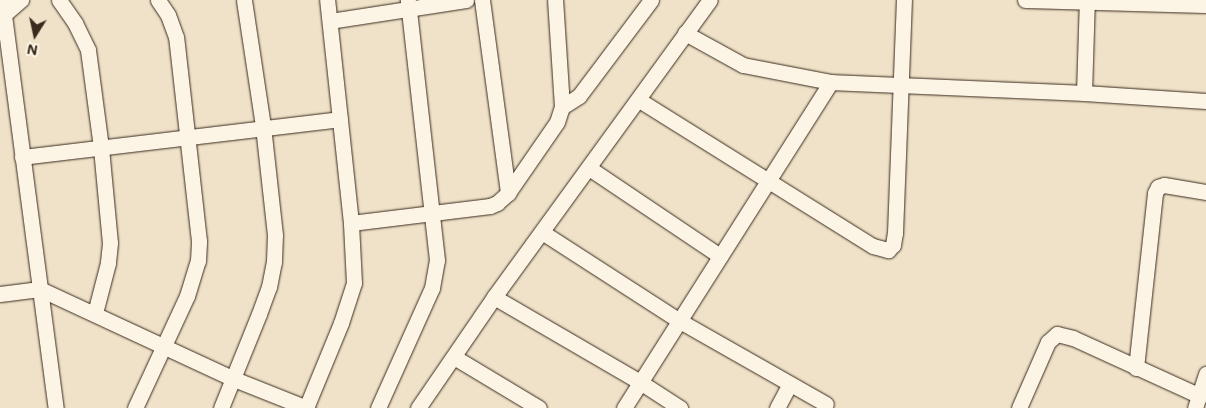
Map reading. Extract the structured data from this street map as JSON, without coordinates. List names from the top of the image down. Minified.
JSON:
{"north":"bottom"}
